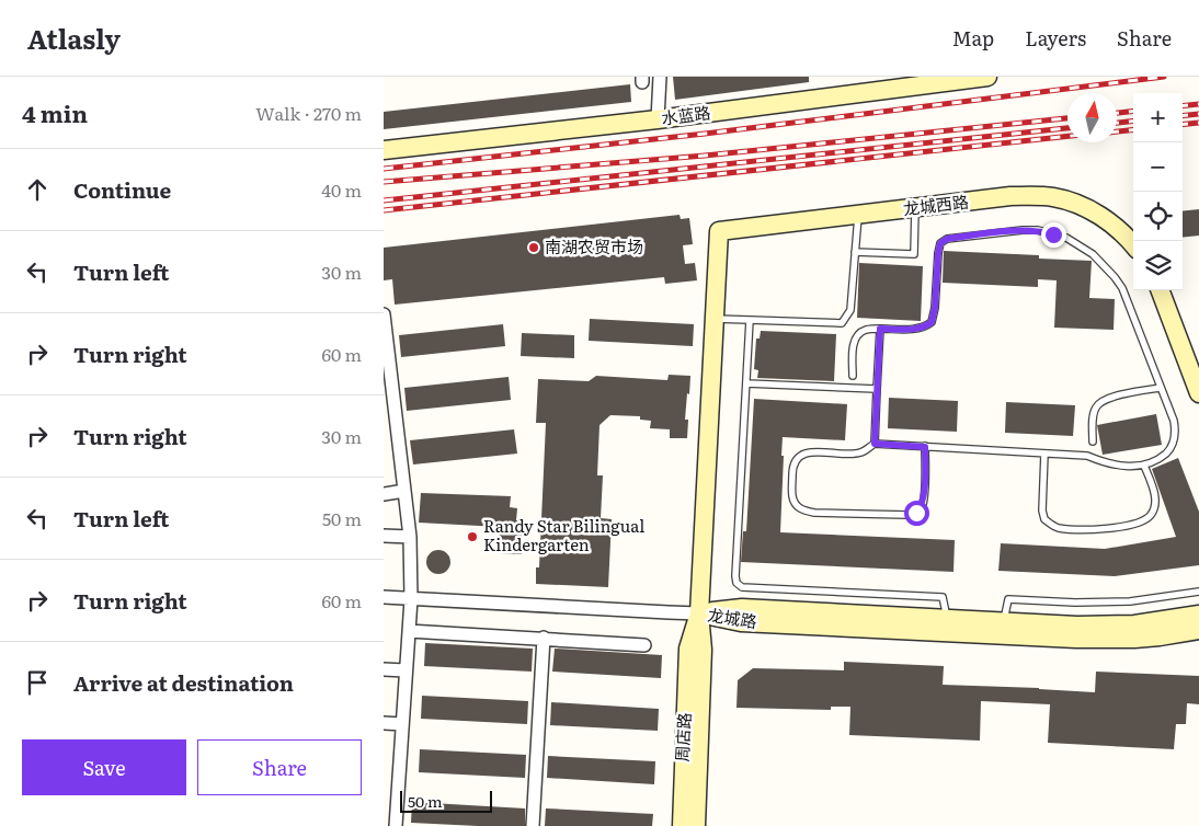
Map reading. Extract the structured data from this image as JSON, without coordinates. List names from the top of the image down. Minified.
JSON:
{"streets":{"street":["水蓝路","龙城西路","龙城路","周店路"]},"crossings":[["龙城西路","周店路"],["龙城路","周店路"]],"places":["南湖农贸市场","Randy Star Bilingual Kindergarten"],"scale_bar":"50 m","north":"top","page":{"header":"Atlasly","nav":["Map","Layers","Share"],"heading":["4 min","Walk · 270 m"],"map_buttons":["+","−"],"list":[["Continue","40 m"],["Turn left","30 m"],["Turn right","60 m"],["Turn right","30 m"],["Turn left","50 m"],["Turn right","60 m"],"Arrive at destination"],"buttons":["Save","Share"],"scale":"50 m"}}
